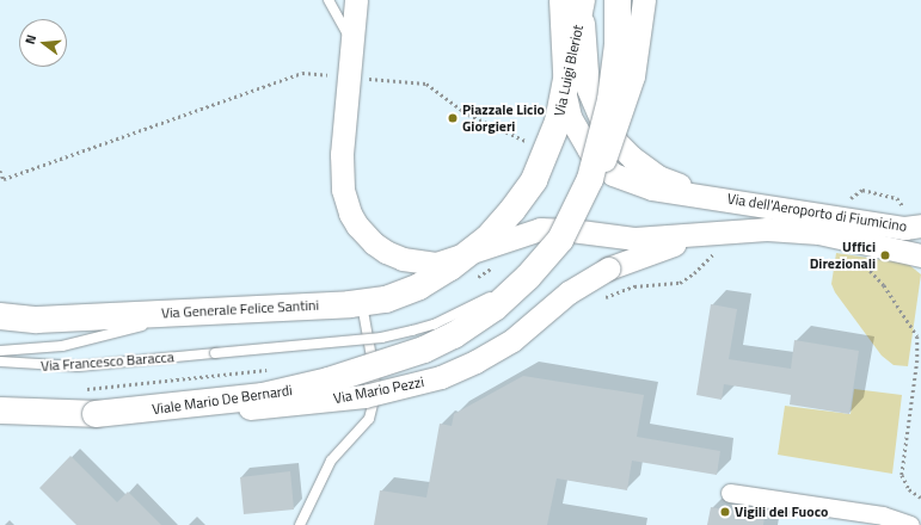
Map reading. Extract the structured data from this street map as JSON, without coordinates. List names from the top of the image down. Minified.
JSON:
{"streets":{"main road":["Via Luigi Bleriot","Via Generale Felice Santini","Viale Mario De Bernardi"],"street":["Via dell'Aeroporto di Fiumicino","Via Mario Pezzi"],"lane":["Via Francesco Baracca"]},"crossings":[["Via Luigi Bleriot","Via Generale Felice Santini"],["Via dell'Aeroporto di Fiumicino","Via Mario Pezzi"],["Via Francesco Baracca","Viale Mario De Bernardi"],["Via Mario Pezzi","Viale Mario De Bernardi"]],"places":["Piazzale Licio Giorgieri","Uffici Direzionali","Vigili del Fuoco"],"north":"left"}
